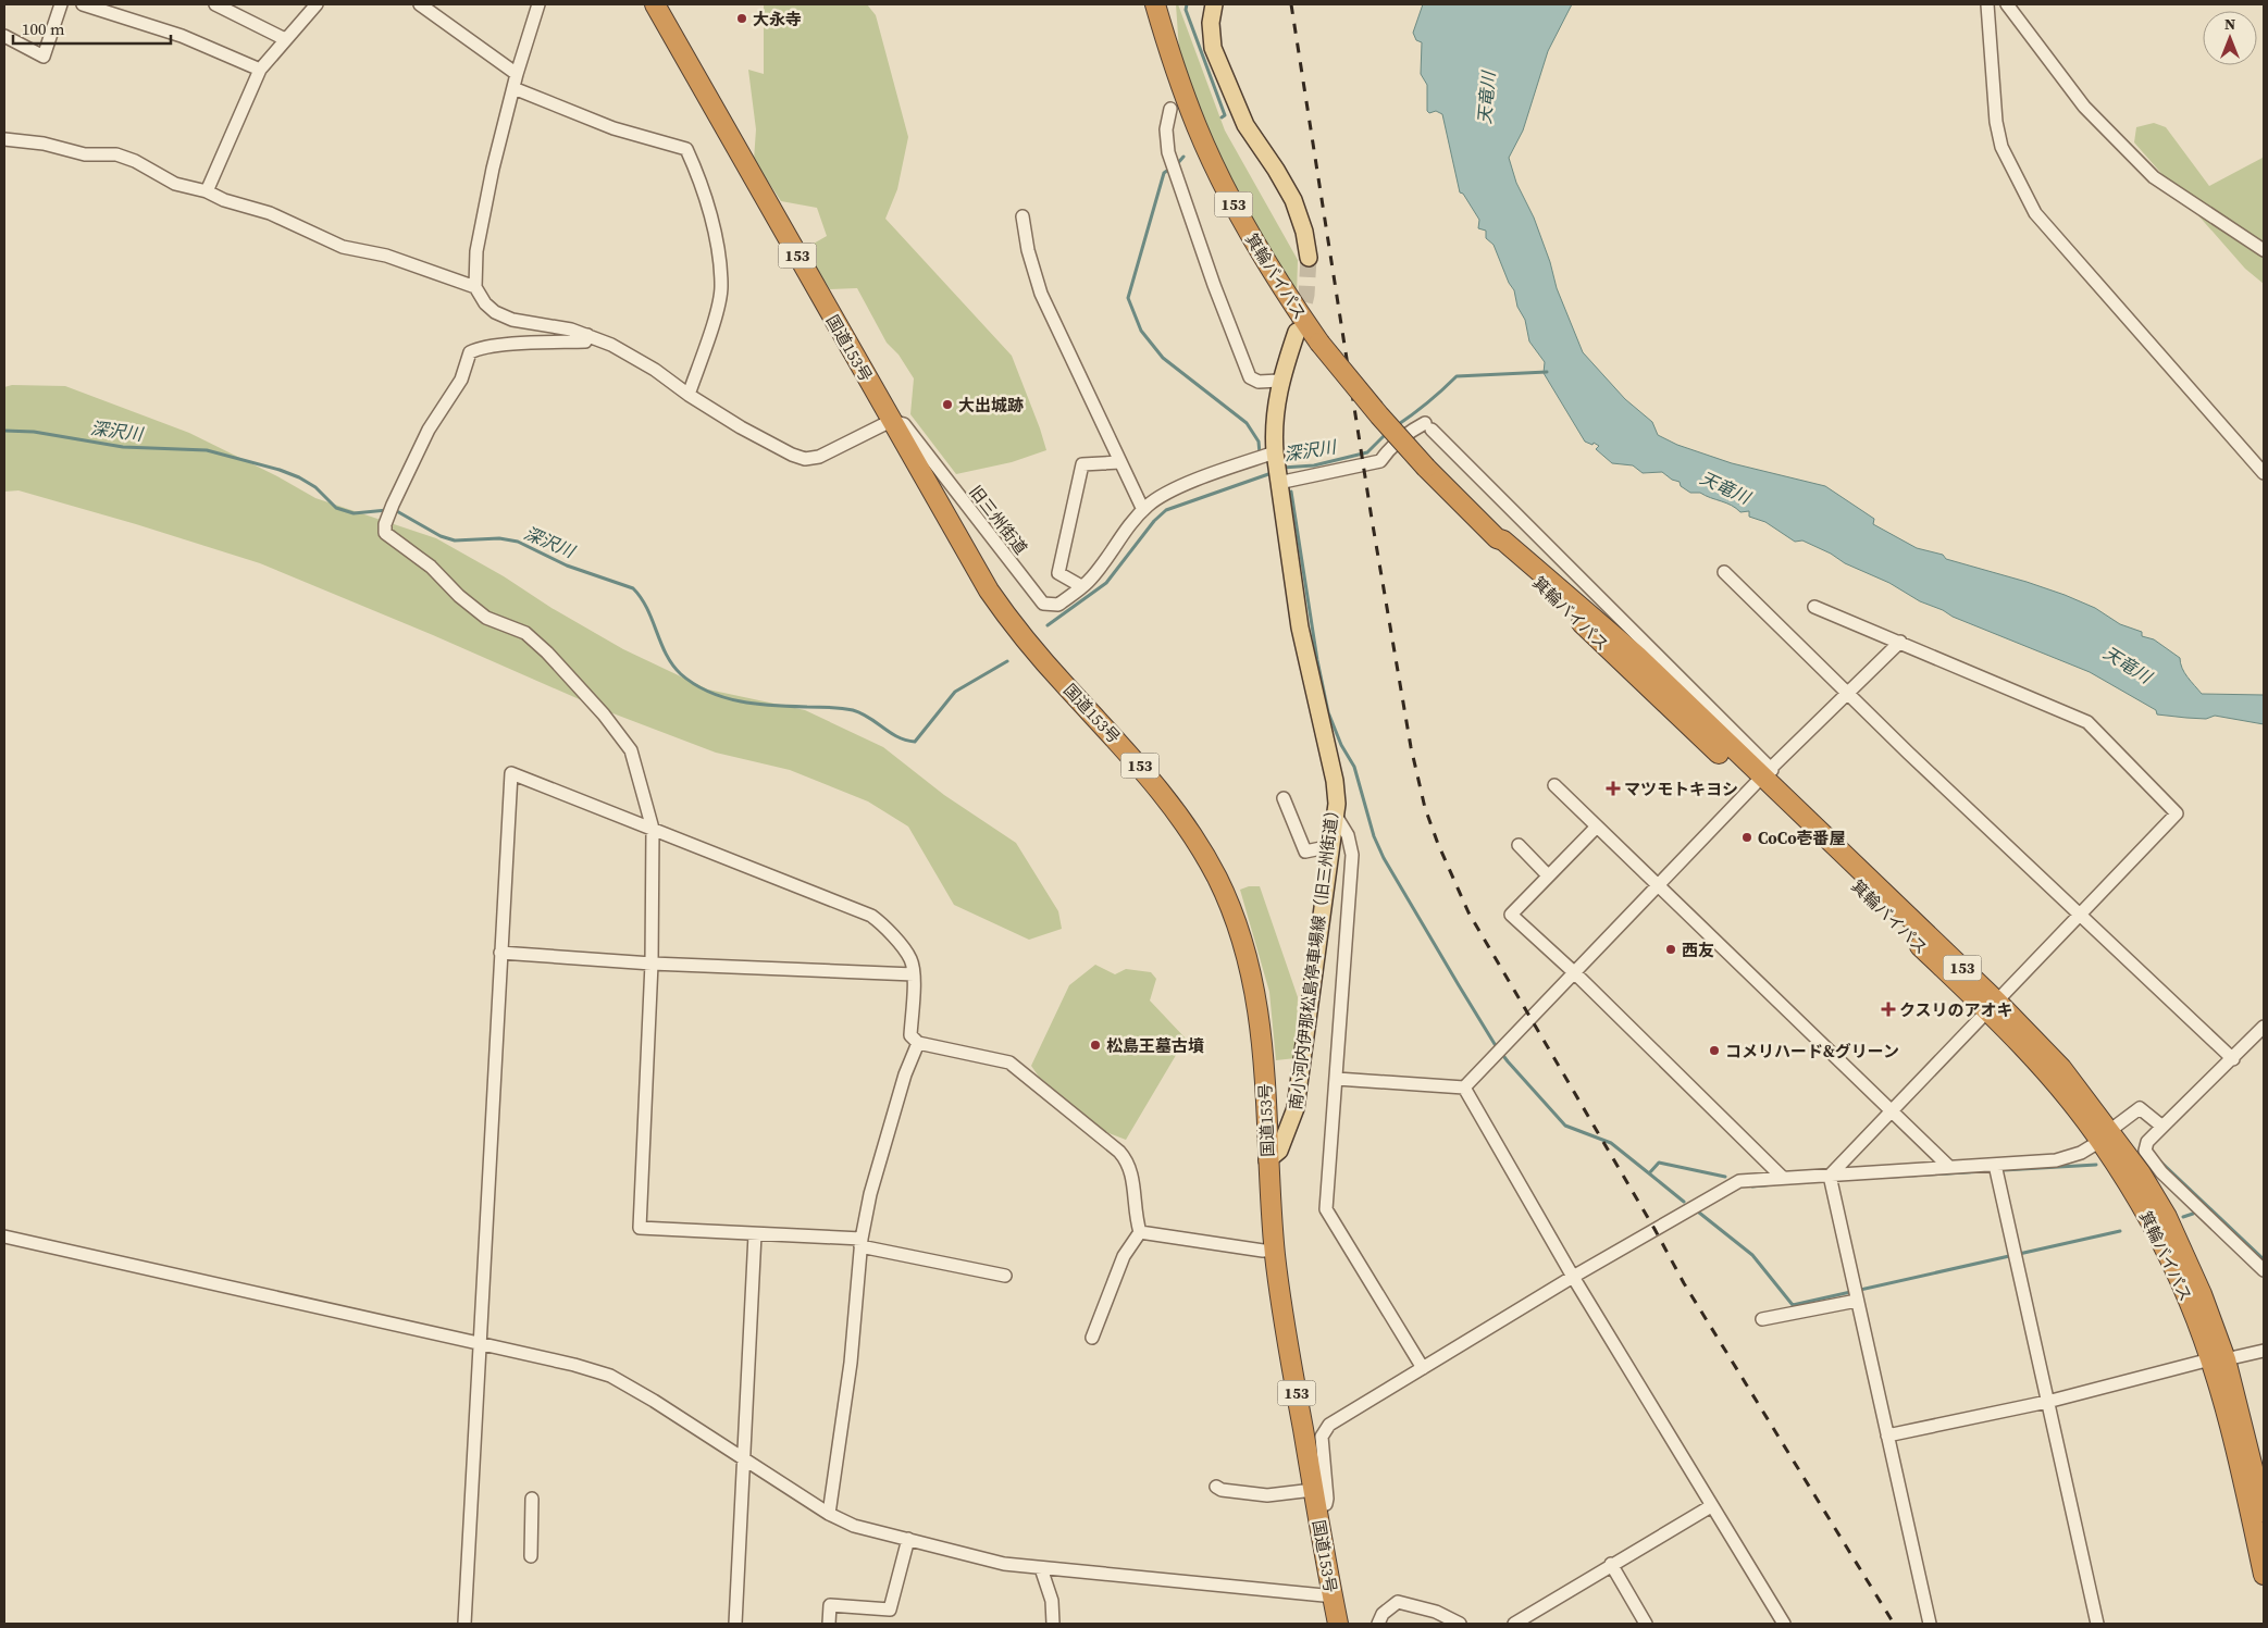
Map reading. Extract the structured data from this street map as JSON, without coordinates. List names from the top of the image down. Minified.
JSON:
{"streets":{"highway":["153","箕輪バイパス","国道153号"],"main road":["南小河内伊那松島停車場線（旧三州街道）"],"street":["旧三州街道"]},"crossings":[["国道153号","旧三州街道"],["国道153号","南小河内伊那松島停車場線（旧三州街道）"],["旧三州街道","南小河内伊那松島停車場線（旧三州街道）"]],"water":["天竜川","深沢川"],"places":{"other":["大永寺","大出城跡","CoCo壱番屋","西友","松島王墓古墳","コメリハード&グリーン"],"health":["マツモトキヨシ","クスリのアオキ"]},"scale_bar":"100 m","north":"top"}
